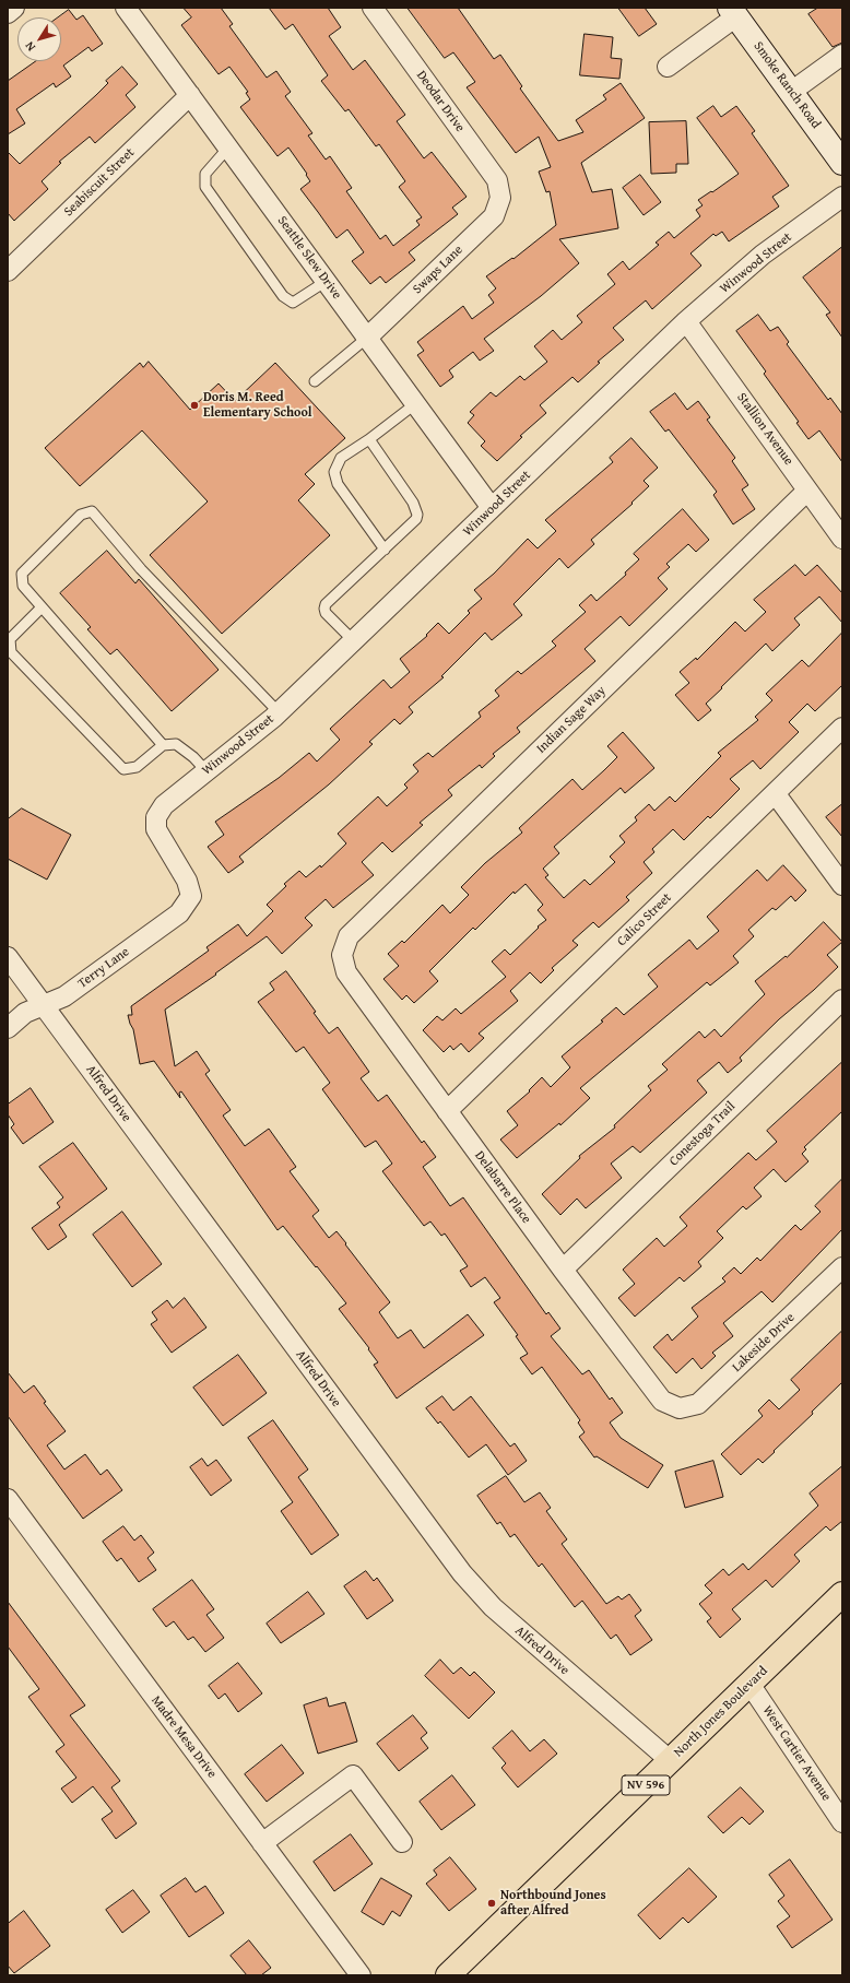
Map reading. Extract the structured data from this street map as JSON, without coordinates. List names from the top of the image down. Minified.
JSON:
{"streets":{"main road":["Smoke Ranch Road","North Jones Boulevard","NV 596"],"street":["Deodar Drive","Seabiscuit Street","Seattle Slew Drive","Winwood Street","Swaps Lane","Stallion Avenue","Indian Sage Way","Calico Street","Terry Lane","Alfred Drive","Conestoga Trail","Delabarre Place","Lakeside Drive","Madre Mesa Drive","West Cartier Avenue"]},"crossings":[["Deodar Drive","Swaps Lane"],["Seabiscuit Street","Seattle Slew Drive"],["Seattle Slew Drive","Winwood Street"],["Seattle Slew Drive","Swaps Lane"],["Winwood Street","Stallion Avenue"],["Winwood Street","Terry Lane"],["Stallion Avenue","Indian Sage Way"],["Indian Sage Way","Delabarre Place"],["Calico Street","Delabarre Place"],["Terry Lane","Alfred Drive"],["Alfred Drive","North Jones Boulevard"],["Conestoga Trail","Delabarre Place"],["Delabarre Place","Lakeside Drive"],["North Jones Boulevard","West Cartier Avenue"]],"places":["Doris M. Reed Elementary School","Northbound Jones after Alfred"],"north":"bottom left"}
